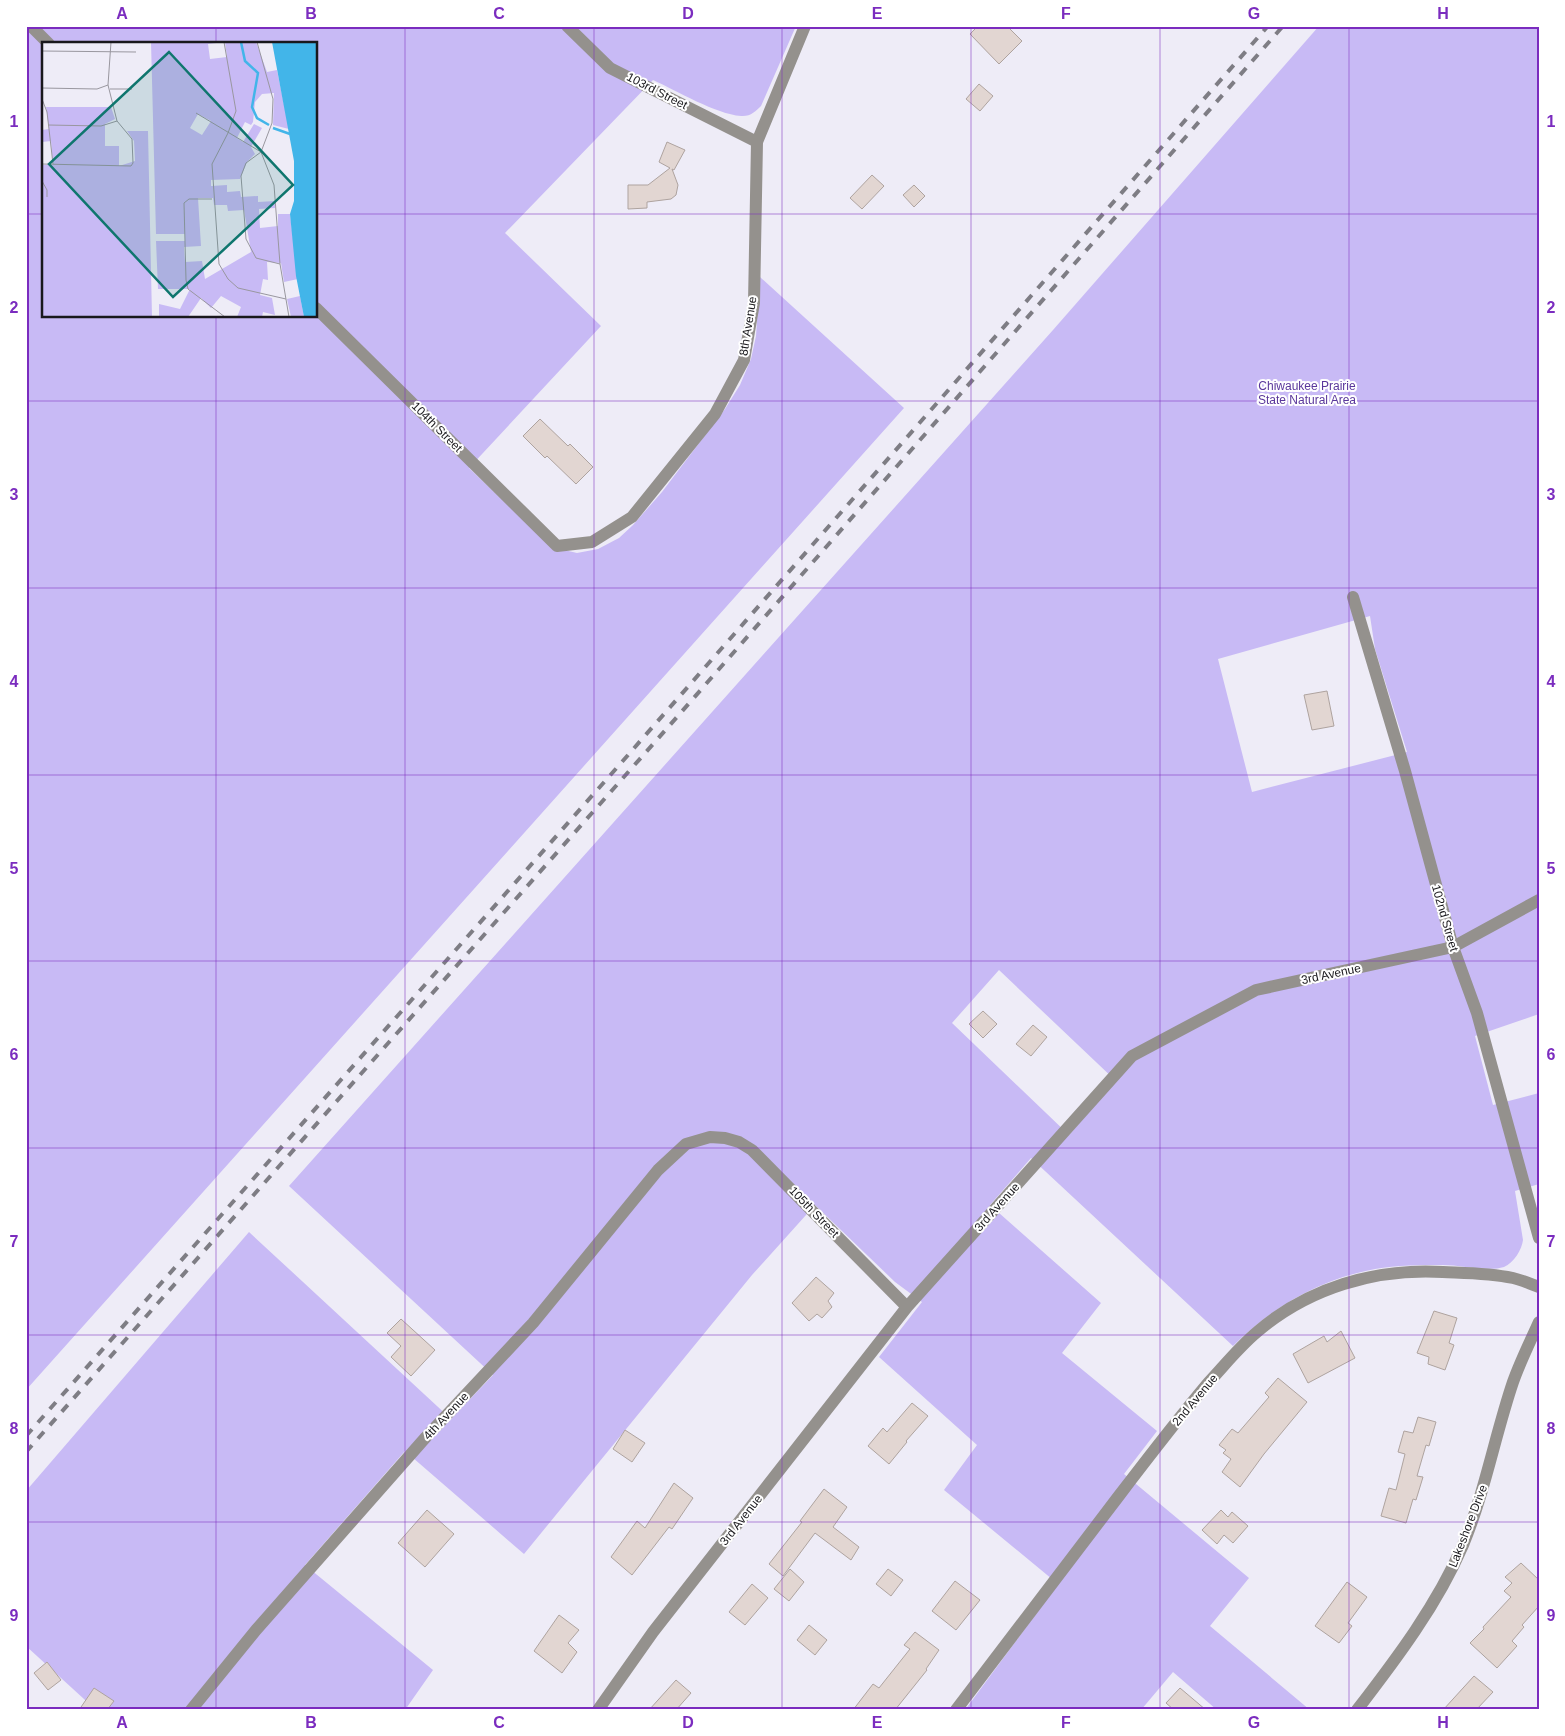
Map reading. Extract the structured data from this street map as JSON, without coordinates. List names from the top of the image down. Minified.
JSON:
{"streets":{"street":["103rd Street","8th Avenue","104th Street","102nd Street","3rd Avenue","105th Street","2nd Avenue","4th Avenue","Lakeshore Drive"]},"crossings":[["103rd Street","8th Avenue"],["8th Avenue","104th Street"],["102nd Street","3rd Avenue"],["3rd Avenue","105th Street"],["105th Street","4th Avenue"]],"parks":["Chiwaukee Prairie State Natural Area"],"grid":{"columns":["A","B","C","D","E","F","G","H"],"rows":["1","2","3","4","5","6","7","8","9"]}}
